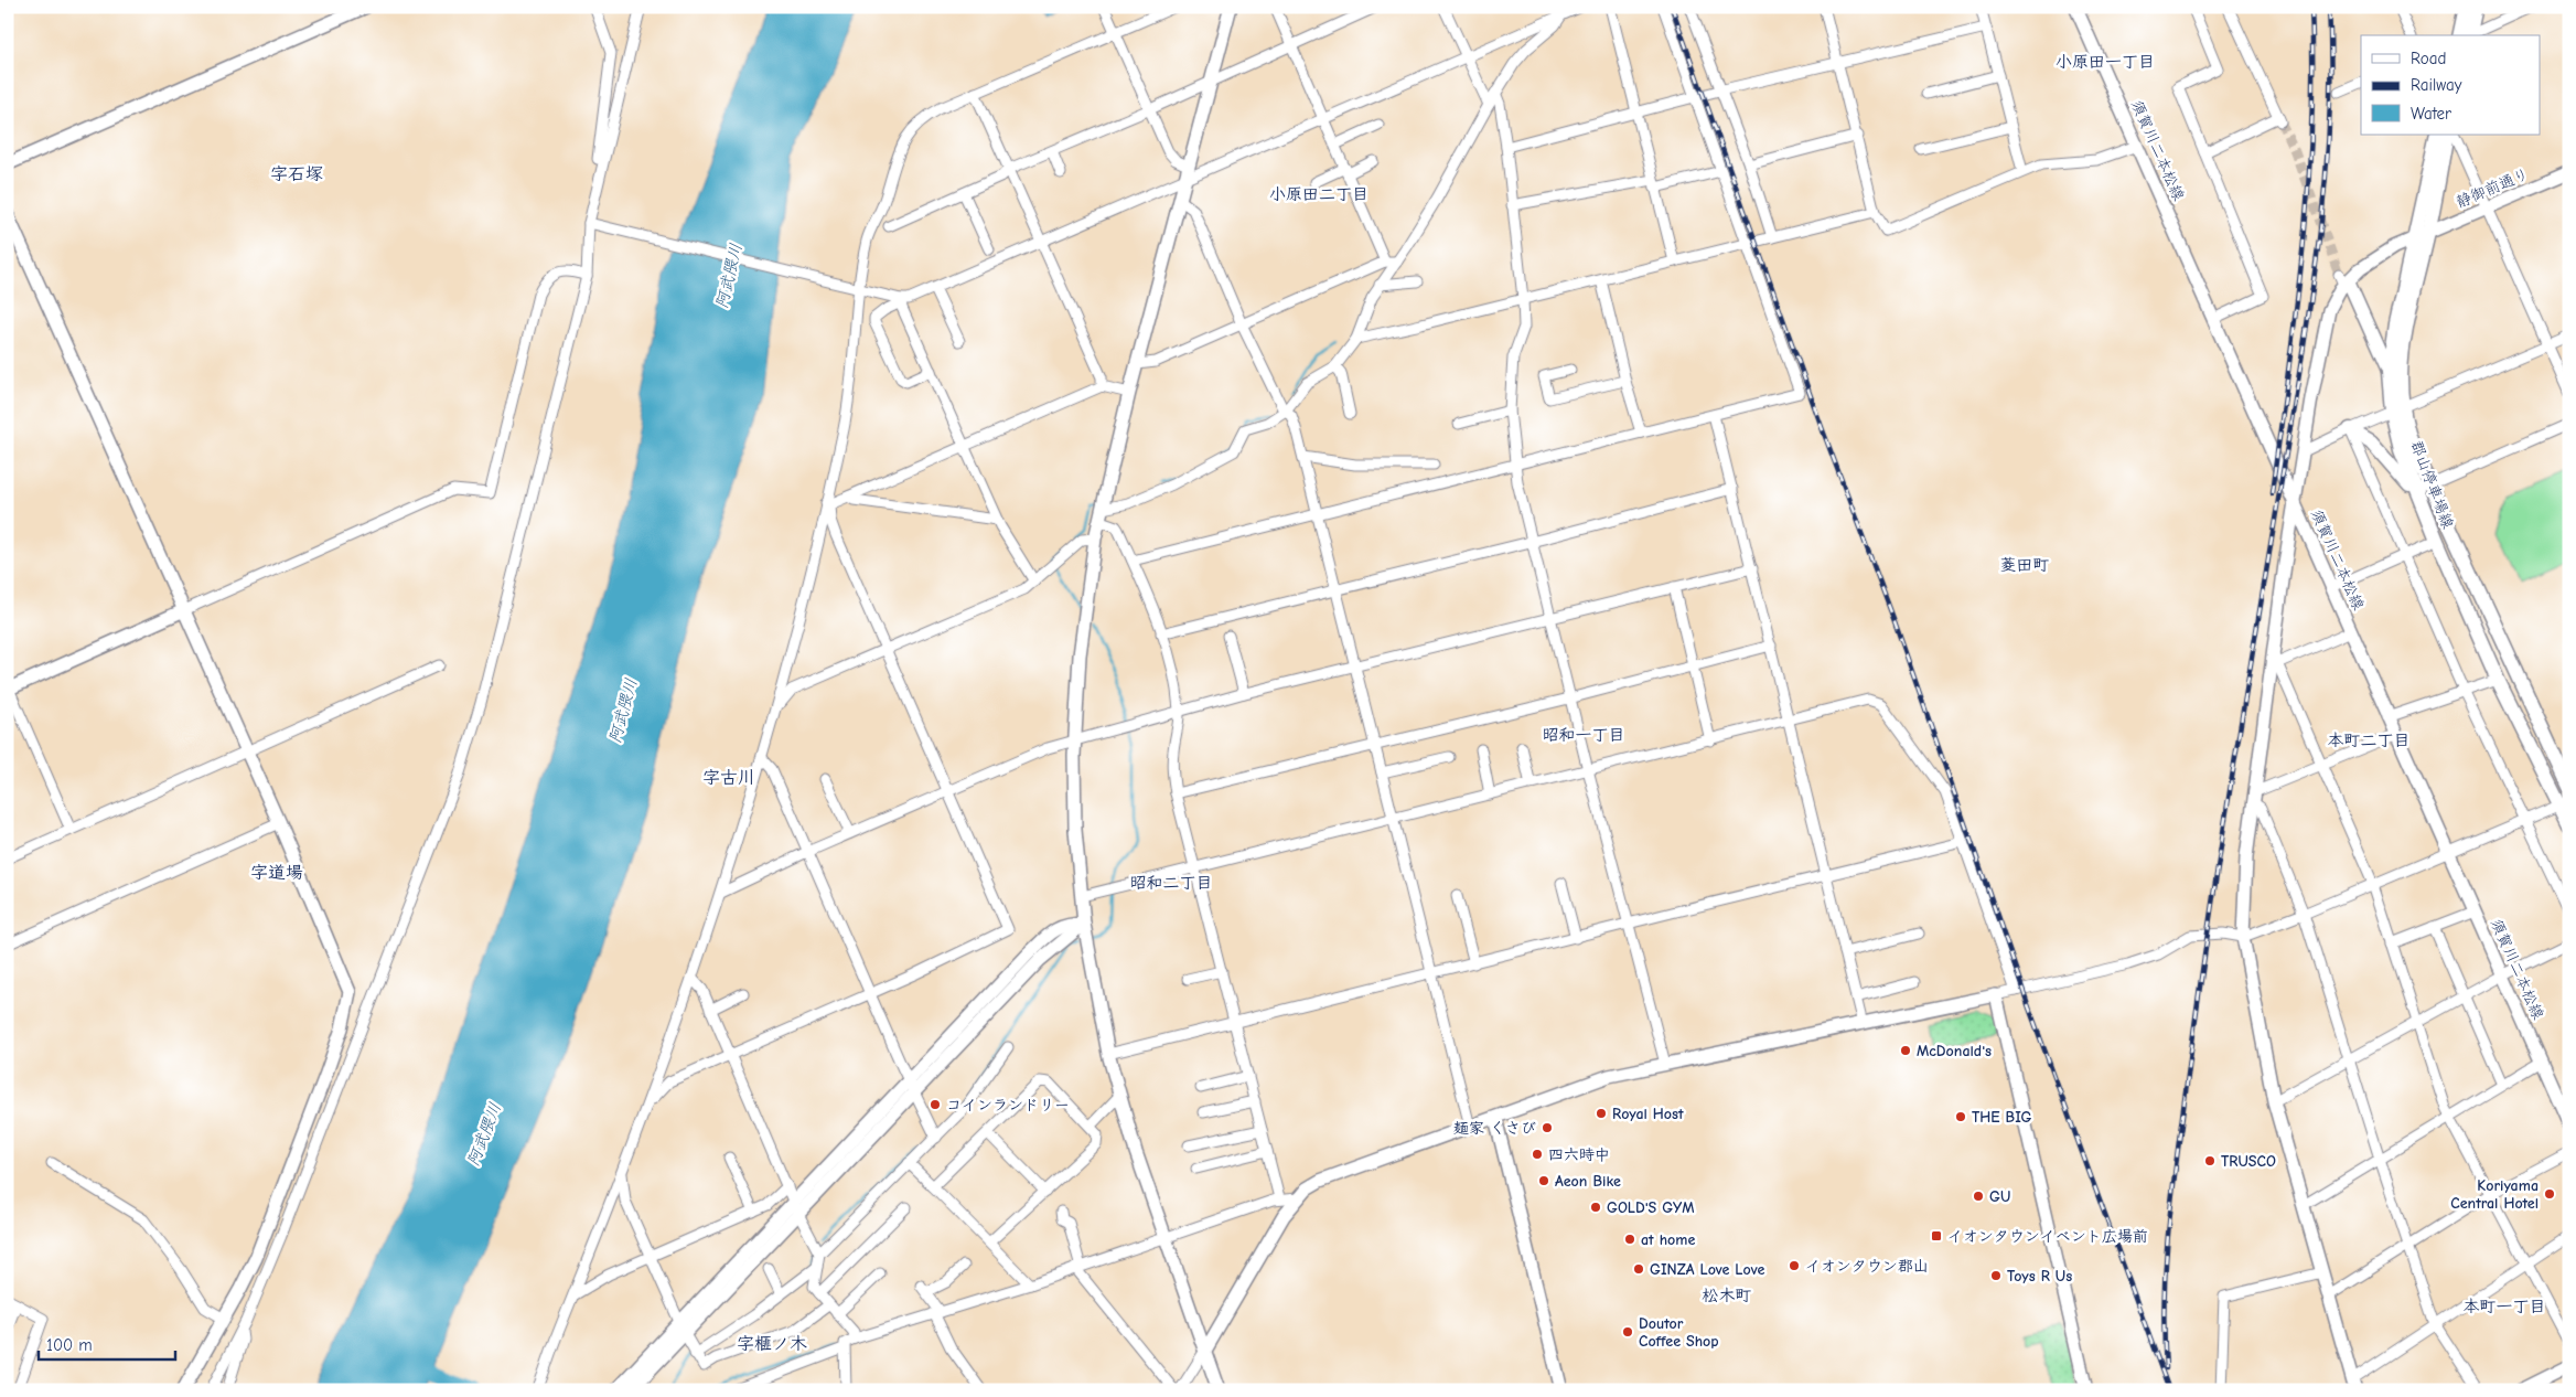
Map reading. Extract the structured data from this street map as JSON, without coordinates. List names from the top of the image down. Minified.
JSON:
{"streets":{"main road":["郡山停車場線"],"street":["須賀川二本松線","静御前通り"]},"crossings":[["静御前通り","郡山停車場線"]],"districts":["小原田一丁目","字石塚","小原田二丁目","菱田町","昭和一丁目","本町二丁目","字古川","字道場","昭和二丁目","松木町","本町一丁目","字榧ノ木"],"water":["阿武隈川"],"places":{"other":["McDonald's","コインランドリー","Royal Host","THE BIG","麺家 くさび","四六時中","TRUSCO","Aeon Bike","Koriyama Central Hotel","GU","GOLD'S GYM","at home","イオンタウン郡山","GINZA Love Love","Toys R Us","Doutor Coffee Shop"],"transit":["イオンタウンイベント広場前"]},"legend":["Road","Railway","Water"],"scale_bar":"100 m"}
